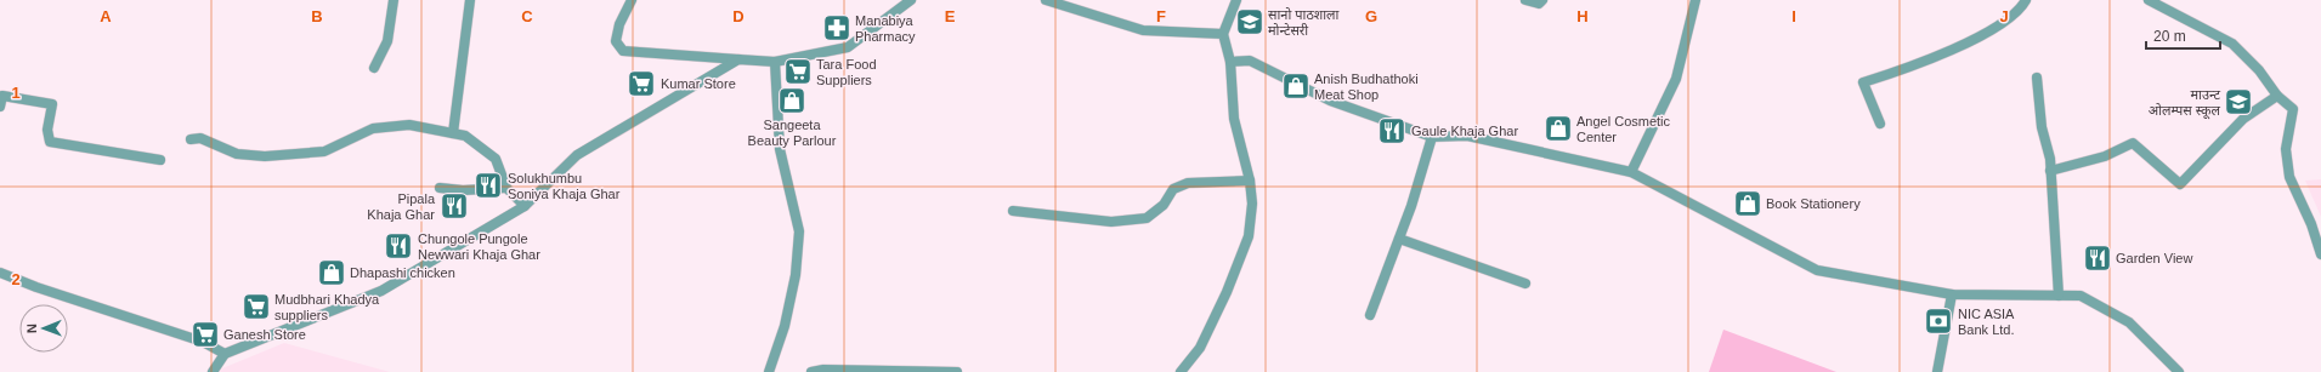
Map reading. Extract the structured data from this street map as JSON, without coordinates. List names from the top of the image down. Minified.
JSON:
{"places":{"school or university":["सानो पाठशाला मोन्टेसरी","माउन्ट ओलम्पस स्कूल"],"pharmacy":["Manabiya Pharmacy"],"supermarket":["Tara Food Suppliers","Kumar Store","Mudbhari Khadya suppliers","Ganesh Store"],"shop":["Anish Budhathoki Meat Shop","Sangeeta Beauty Parlour","Angel Cosmetic Center","Book Stationery","Dhapashi chicken"],"restaurant":["Gaule Khaja Ghar","Solukhumbu Soniya Khaja Ghar","Pipala Khaja Ghar","Chungole Pungole Newwari Khaja Ghar","Garden View"],"bank":["NIC ASIA Bank Ltd."]},"scale_bar":"20 m","north":"left","grid":{"columns":["A","B","C","D","E","F","G","H","I","J"],"rows":["1","2"]}}
